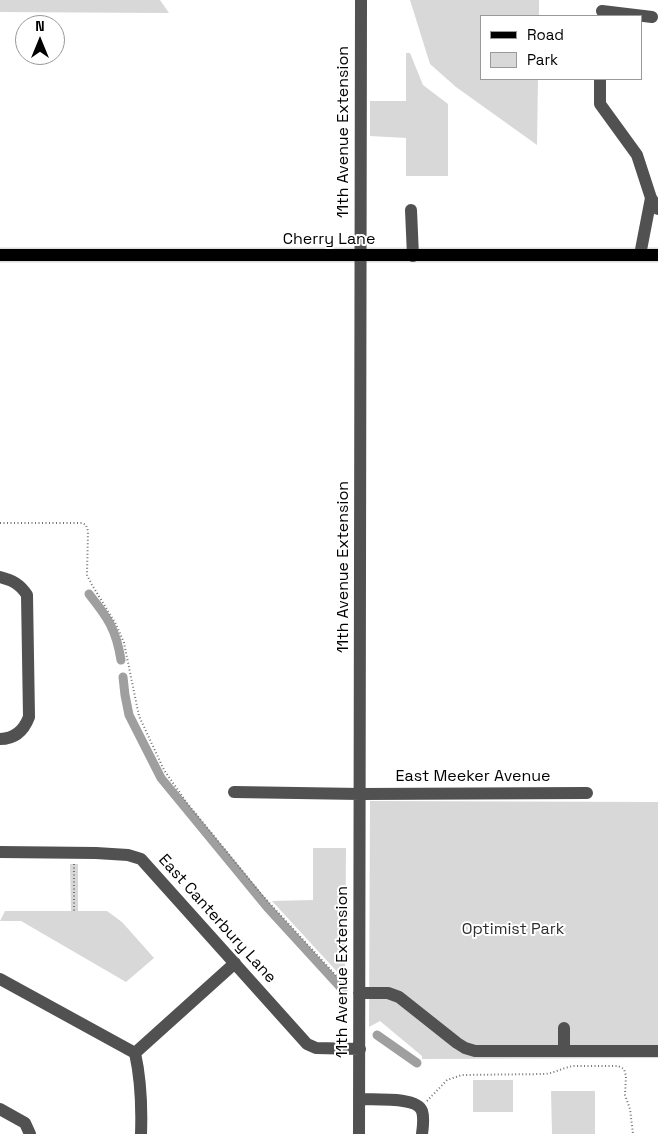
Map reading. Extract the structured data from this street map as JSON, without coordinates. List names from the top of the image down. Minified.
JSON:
{"streets":{"main road":["Cherry Lane"],"street":["11th Avenue Extension","East Meeker Avenue","East Canterbury Lane"]},"crossings":[["11th Avenue Extension","Cherry Lane"],["11th Avenue Extension","East Meeker Avenue"],["11th Avenue Extension","East Canterbury Lane"]],"parks":["Optimist Park"],"legend":["Road","Park"],"north":"top"}
